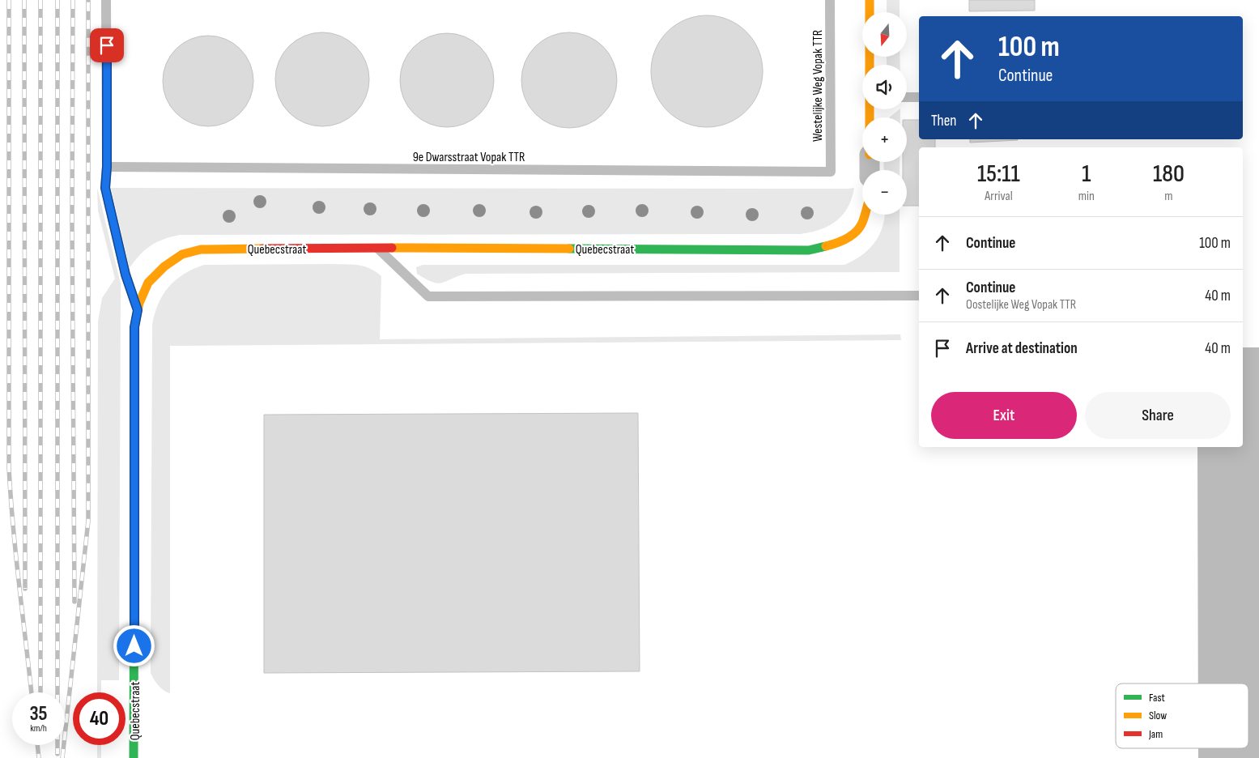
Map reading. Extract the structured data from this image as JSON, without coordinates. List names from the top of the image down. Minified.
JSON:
{"streets":{"street":["Quebecstraat"],"lane":["Westelijke Weg Vopak TTR","9e Dwarsstraat Vopak TTR"]},"crossings":[["Westelijke Weg Vopak TTR","9e Dwarsstraat Vopak TTR"]],"legend":["Fast","Slow","Jam"],"north":"bottom","page":{"map_buttons":["+","−"],"turn":["100 m","Continue"],"then":"Then","eta":["15:11","Arrival","1","min","180","m"],"list":[{"name":"Continue","value":"100 m"},{"name":"Continue","note":"Oostelijke Weg Vopak TTR","value":"40 m"},{"name":"Arrive at destination","value":"40 m"}],"buttons":["Exit","Share"],"speed":"35 km/h","limit":"40"}}
